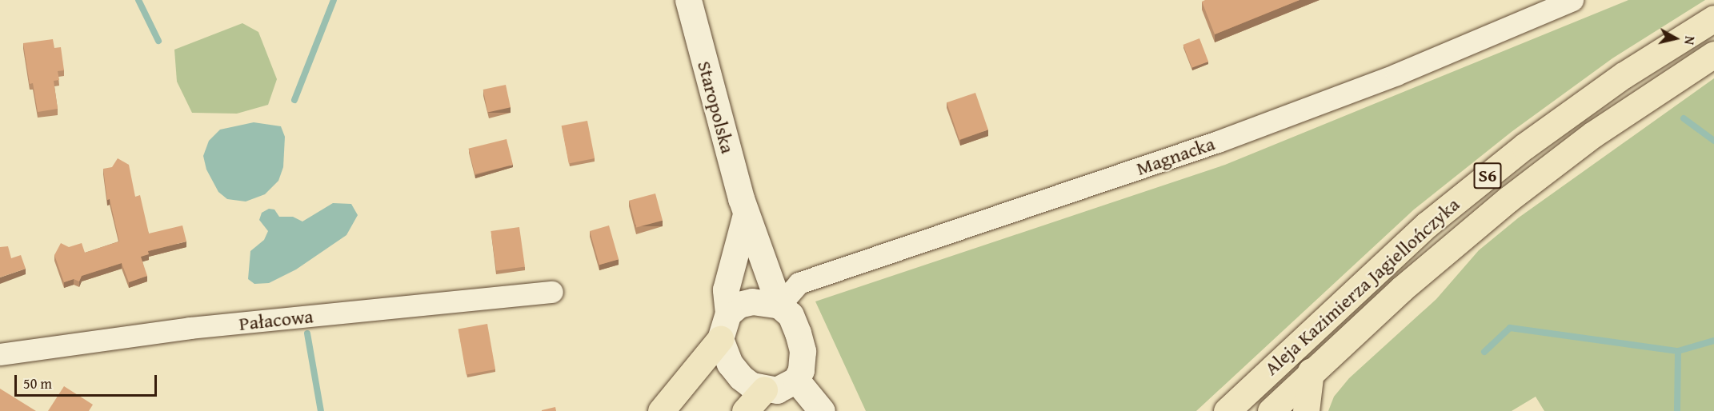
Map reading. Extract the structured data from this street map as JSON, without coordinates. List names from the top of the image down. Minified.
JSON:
{"streets":{"highway":["S6","Aleja Kazimierza Jagiellończyka"],"main road":["Staropolska"],"street":["Magnacka","Pałacowa"]},"crossings":[["Staropolska","Magnacka"]],"scale_bar":"50 m","north":"right"}
